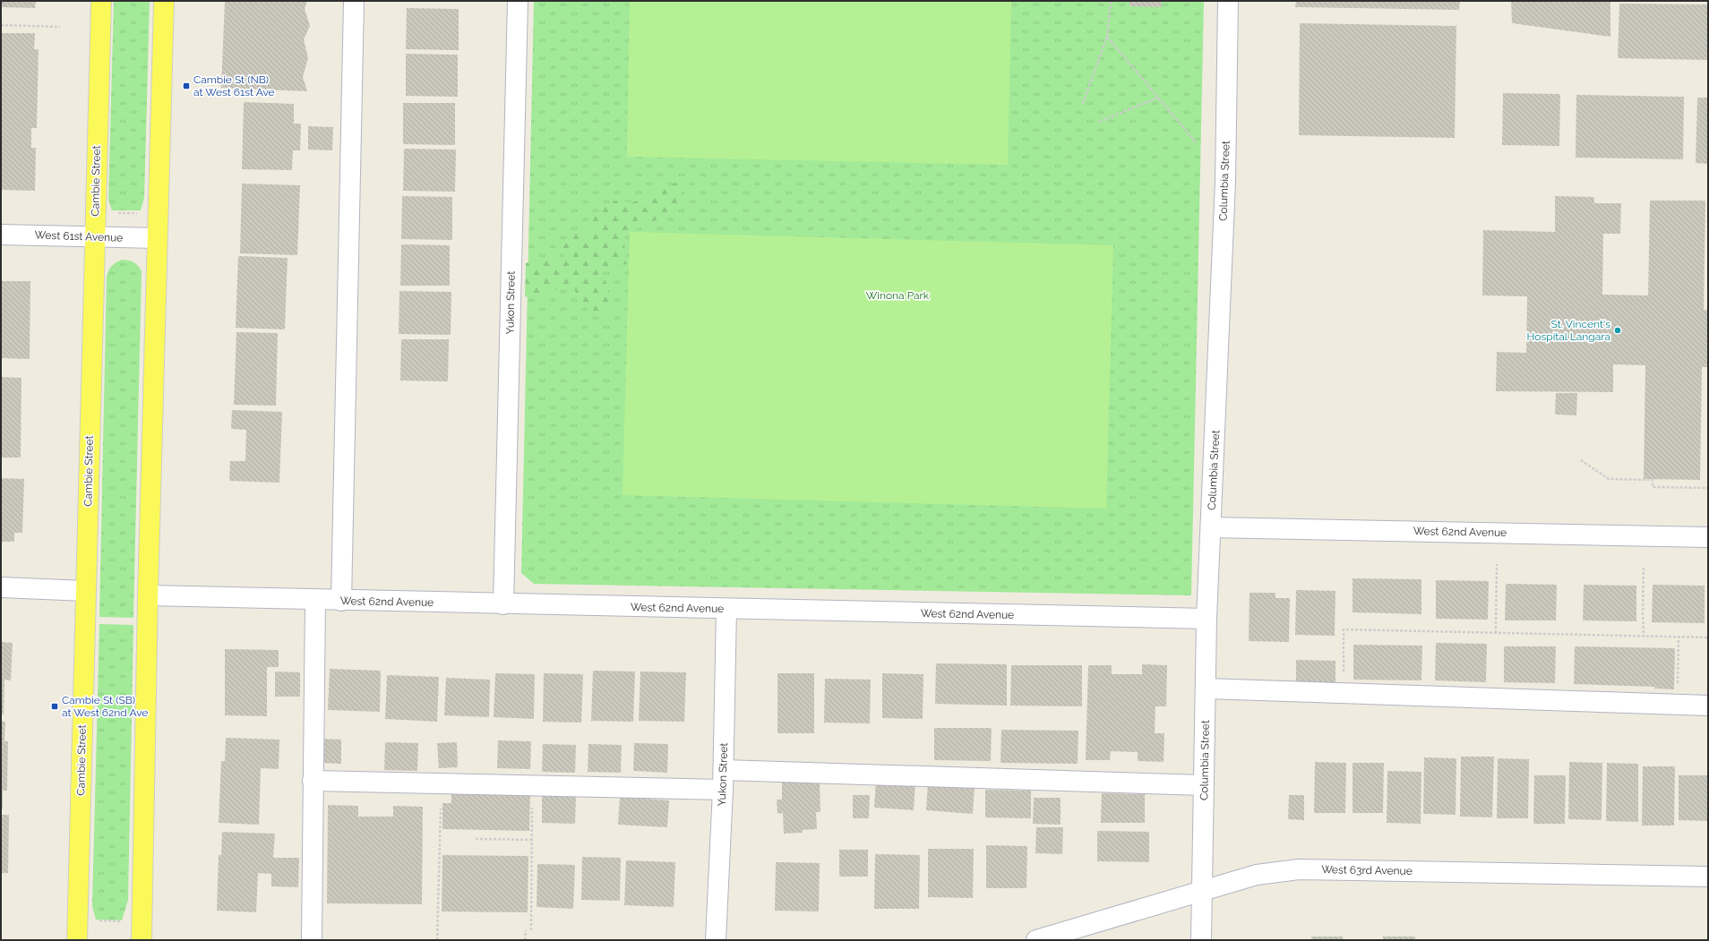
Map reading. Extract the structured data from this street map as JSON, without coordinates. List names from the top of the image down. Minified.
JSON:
{"streets":{"main road":["Cambie Street"],"street":["Columbia Street","West 61st Avenue","Yukon Street","West 62nd Avenue","West 63rd Avenue"]},"crossings":[["Cambie Street","West 61st Avenue"],["Columbia Street","West 62nd Avenue"],["Columbia Street","West 63rd Avenue"],["Yukon Street","West 62nd Avenue"]],"parks":["Winona Park"],"places":{"transit":["Cambie St (NB) at West 61st Ave","Cambie St (SB) at West 62nd Ave"],"other":["St. Vincent's Hospital Langara"]}}
